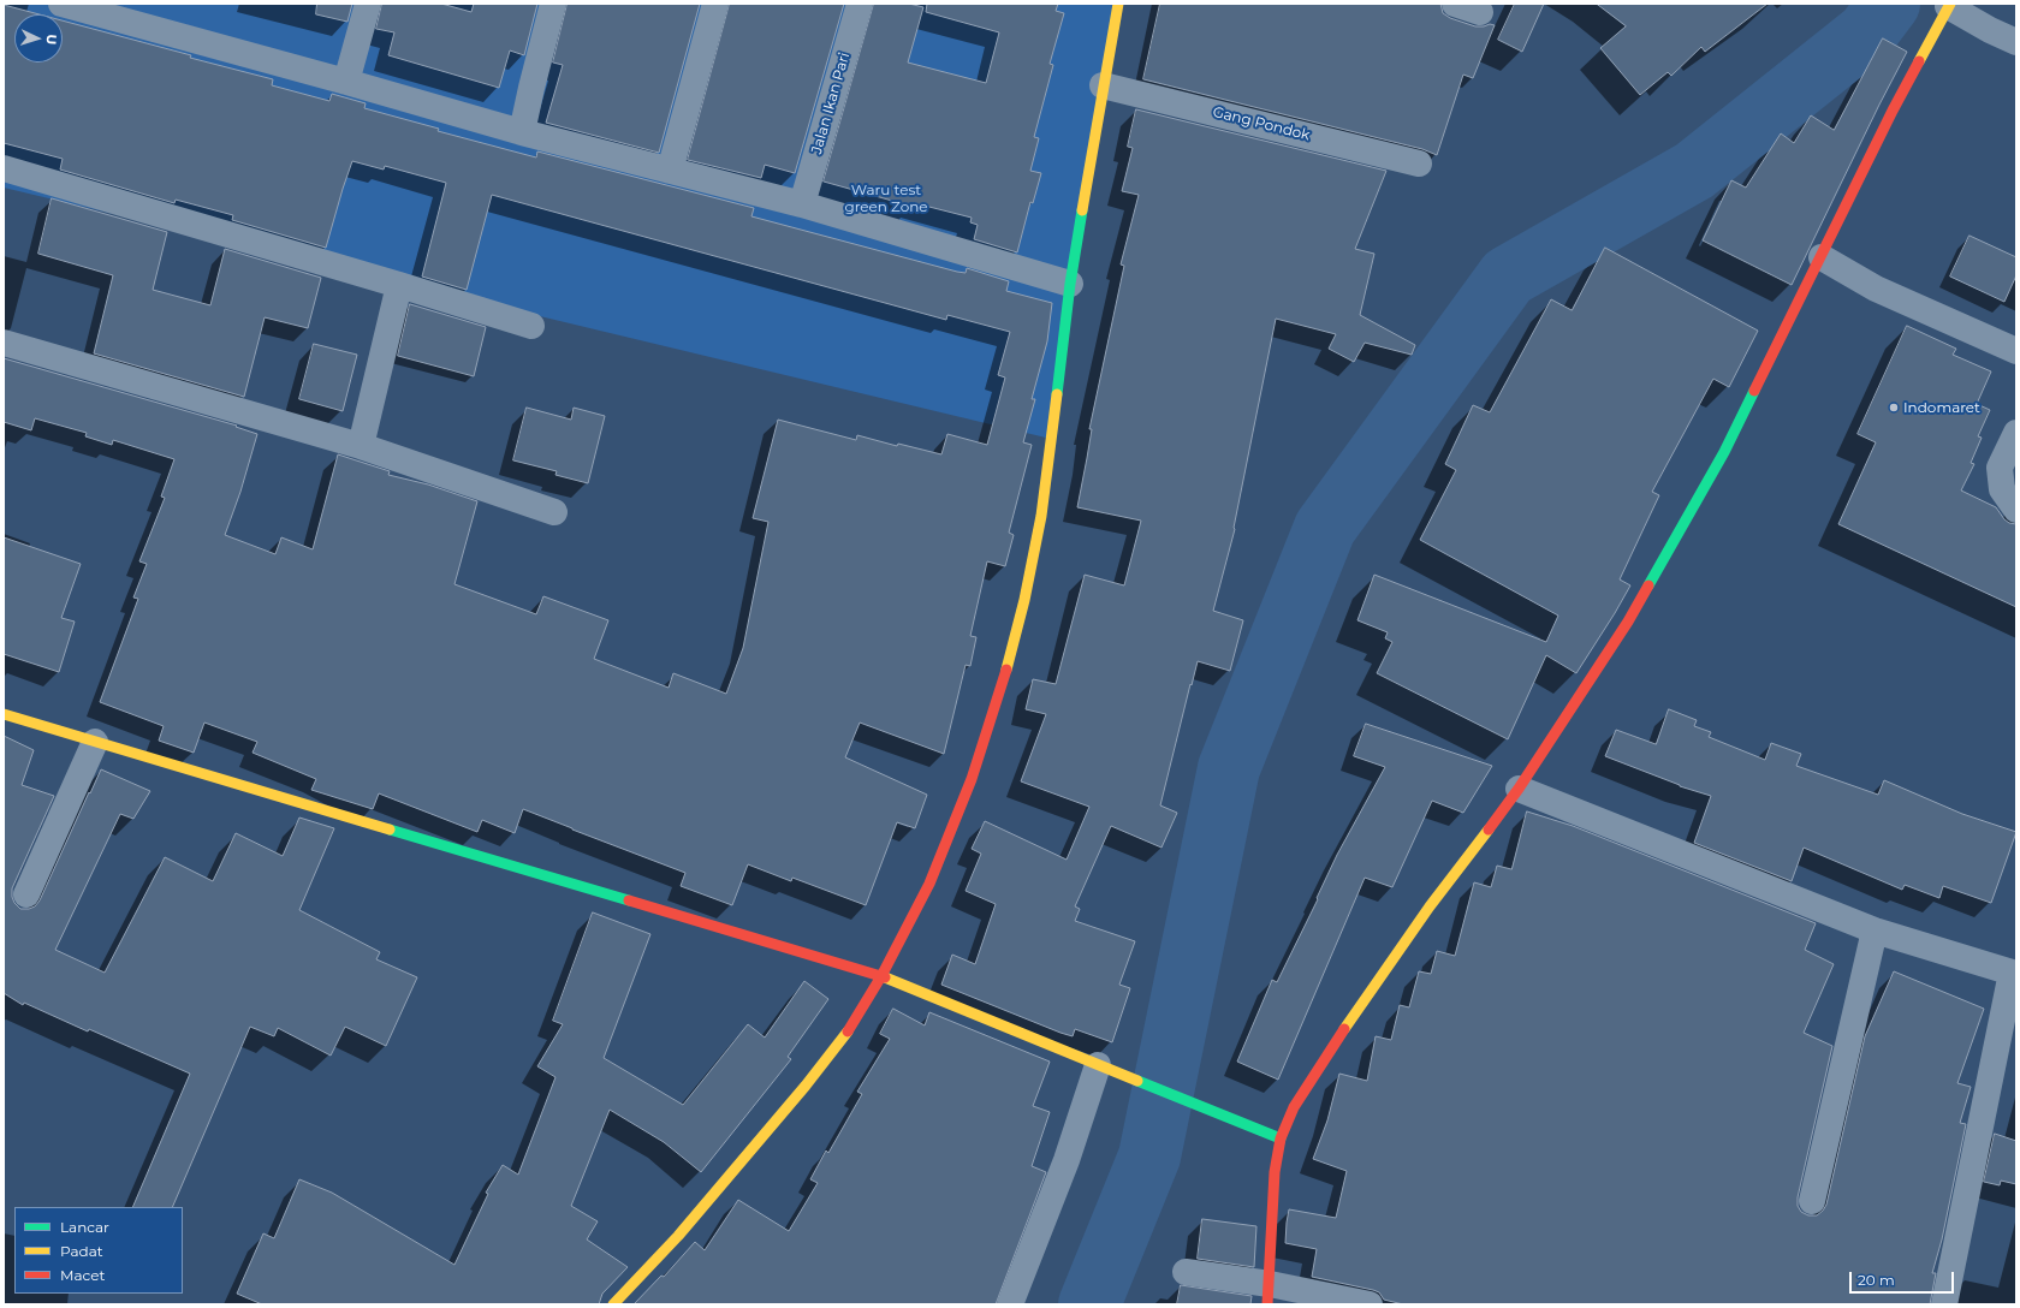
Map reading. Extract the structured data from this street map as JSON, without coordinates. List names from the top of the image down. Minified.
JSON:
{"streets":{"street":["Jalan Ikan Pari","Gang Pondok"]},"parks":["Waru test green Zone"],"places":["Indomaret"],"legend":["Lancar","Padat","Macet"],"scale_bar":"20 m","north":"right"}
